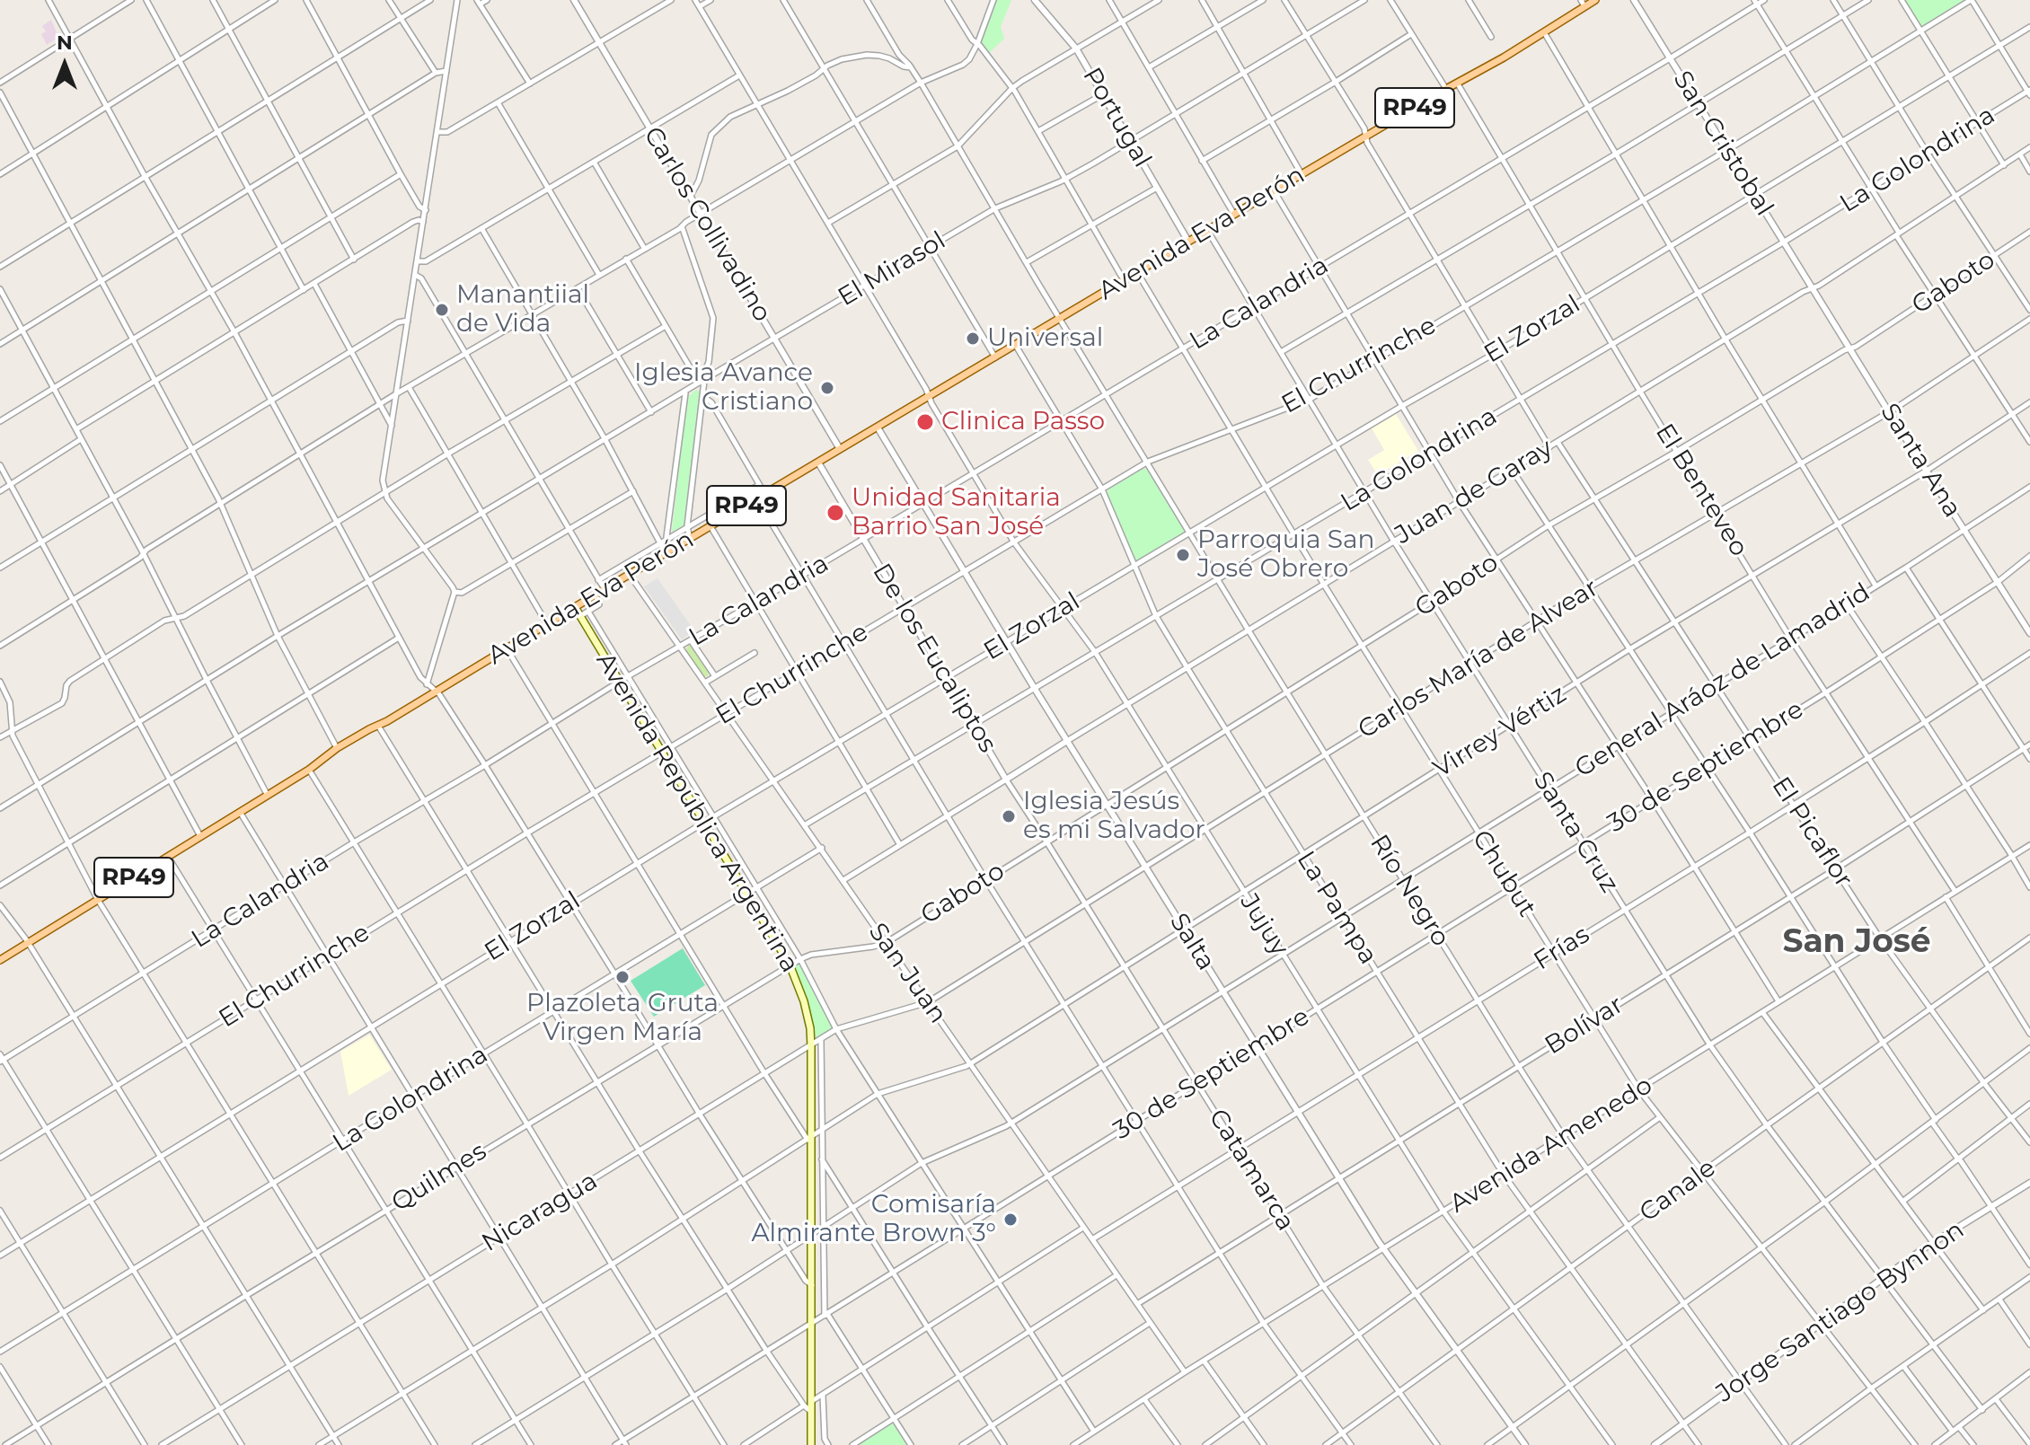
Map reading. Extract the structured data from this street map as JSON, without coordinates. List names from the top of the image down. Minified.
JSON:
{"streets":{"main road":["RP49","Avenida Eva Perón","Avenida República Argentina"],"street":["Portugal","San Cristobal","La Golondrina","Carlos Collivadino","El Mirasol","Gaboto","La Calandria","El Zorzal","El Churrinche","Santa Ana","El Benteveo","Juan de Garay","De los Eucaliptos","Carlos María de Alvear","General Aráoz de Lamadrid","Virrey Vértiz","30 de Septiembre","Santa Cruz","El Picaflor","Chubut","Río Negro","La Pampa","Jujuy","Salta","Frías","San Juan","Bolívar","Avenida Amenedo","Catamarca","Quilmes","Canale","Nicaragua","Jorge Santiago Bynnon"]},"crossings":[["Portugal","Avenida Eva Perón"],["Portugal","El Mirasol"],["San Cristobal","La Golondrina"],["San Cristobal","La Calandria"],["San Cristobal","El Zorzal"],["San Cristobal","El Churrinche"],["San Cristobal","Santa Ana"],["San Cristobal","Juan de Garay"],["La Golondrina","El Benteveo"],["La Golondrina","De los Eucaliptos"],["La Golondrina","Avenida República Argentina"],["La Golondrina","Santa Cruz"],["La Golondrina","Chubut"],["La Golondrina","Río Negro"],["La Golondrina","La Pampa"],["La Golondrina","Jujuy"],["La Golondrina","Salta"],["La Golondrina","San Juan"],["Carlos Collivadino","Avenida Eva Perón"],["Carlos Collivadino","El Mirasol"],["Avenida Eva Perón","El Benteveo"],["Avenida Eva Perón","De los Eucaliptos"],["Avenida Eva Perón","Avenida República Argentina"],["Avenida Eva Perón","Santa Cruz"],["Avenida Eva Perón","Chubut"],["Avenida Eva Perón","Río Negro"],["Avenida Eva Perón","La Pampa"],["Avenida Eva Perón","Jujuy"],["Avenida Eva Perón","Salta"],["Avenida Eva Perón","San Juan"],["El Mirasol","Río Negro"],["El Mirasol","Jujuy"],["Gaboto","Santa Ana"],["Gaboto","El Benteveo"],["Gaboto","Santa Cruz"],["Gaboto","El Picaflor"],["Gaboto","Chubut"],["Gaboto","Río Negro"],["Gaboto","La Pampa"],["Gaboto","Jujuy"],["Gaboto","Salta"],["Gaboto","San Juan"],["Gaboto","Catamarca"],["Gaboto","Quilmes"],["La Calandria","El Benteveo"],["La Calandria","De los Eucaliptos"],["La Calandria","Avenida República Argentina"],["La Calandria","Santa Cruz"],["La Calandria","Chubut"],["La Calandria","Río Negro"],["La Calandria","La Pampa"],["La Calandria","Jujuy"],["La Calandria","Salta"],["La Calandria","San Juan"],["El Zorzal","El Benteveo"],["El Zorzal","De los Eucaliptos"],["El Zorzal","Avenida República Argentina"],["El Zorzal","Santa Cruz"],["El Zorzal","Chubut"],["El Zorzal","Río Negro"],["El Zorzal","La Pampa"],["El Zorzal","Jujuy"],["El Zorzal","Salta"],["El Zorzal","San Juan"],["El Churrinche","El Benteveo"],["El Churrinche","De los Eucaliptos"],["El Churrinche","Avenida República Argentina"],["El Churrinche","Santa Cruz"],["El Churrinche","Chubut"],["El Churrinche","Río Negro"],["El Churrinche","La Pampa"],["El Churrinche","Jujuy"],["El Churrinche","Salta"],["El Churrinche","San Juan"],["Santa Ana","Juan de Garay"],["Santa Ana","Carlos María de Alvear"],["Santa Ana","General Aráoz de Lamadrid"],["Santa Ana","Virrey Vértiz"],["Santa Ana","30 de Septiembre"],["El Benteveo","Juan de Garay"],["El Benteveo","Carlos María de Alvear"],["El Benteveo","General Aráoz de Lamadrid"],["El Benteveo","Virrey Vértiz"],["El Benteveo","30 de Septiembre"],["El Benteveo","Frías"],["El Benteveo","Bolívar"],["El Benteveo","Avenida Amenedo"],["Juan de Garay","De los Eucaliptos"],["Juan de Garay","Santa Cruz"],["Juan de Garay","El Picaflor"],["Juan de Garay","Chubut"],["Juan de Garay","Río Negro"],["Juan de Garay","La Pampa"],["Juan de Garay","Jujuy"],["Juan de Garay","Salta"],["Juan de Garay","San Juan"],["Juan de Garay","Catamarca"],["De los Eucaliptos","Catamarca"],["Carlos María de Alvear","Santa Cruz"],["Carlos María de Alvear","El Picaflor"],["Carlos María de Alvear","Chubut"],["Carlos María de Alvear","Río Negro"],["Carlos María de Alvear","La Pampa"],["Carlos María de Alvear","Jujuy"],["Carlos María de Alvear","Salta"],["Carlos María de Alvear","San Juan"],["Carlos María de Alvear","Catamarca"],["Carlos María de Alvear","Nicaragua"],["General Aráoz de Lamadrid","Avenida República Argentina"],["General Aráoz de Lamadrid","Santa Cruz"],["General Aráoz de Lamadrid","El Picaflor"],["General Aráoz de Lamadrid","Chubut"],["General Aráoz de Lamadrid","Río Negro"],["General Aráoz de Lamadrid","La Pampa"],["General Aráoz de Lamadrid","Jujuy"],["General Aráoz de Lamadrid","Salta"],["General Aráoz de Lamadrid","San Juan"],["General Aráoz de Lamadrid","Catamarca"],["Virrey Vértiz","Avenida República Argentina"],["Virrey Vértiz","Santa Cruz"],["Virrey Vértiz","El Picaflor"],["Virrey Vértiz","Chubut"],["Virrey Vértiz","Río Negro"],["Virrey Vértiz","La Pampa"],["Virrey Vértiz","Jujuy"],["Virrey Vértiz","Salta"],["Virrey Vértiz","San Juan"],["Virrey Vértiz","Catamarca"],["30 de Septiembre","Avenida República Argentina"],["30 de Septiembre","Santa Cruz"],["30 de Septiembre","El Picaflor"],["30 de Septiembre","Chubut"],["30 de Septiembre","Río Negro"],["30 de Septiembre","La Pampa"],["30 de Septiembre","Jujuy"],["30 de Septiembre","Salta"],["30 de Septiembre","San Juan"],["30 de Septiembre","Catamarca"],["Avenida República Argentina","Avenida Amenedo"],["Avenida República Argentina","Quilmes"],["Avenida República Argentina","Nicaragua"],["Santa Cruz","Frías"],["Santa Cruz","Bolívar"],["Santa Cruz","Avenida Amenedo"],["Santa Cruz","Canale"],["Santa Cruz","Jorge Santiago Bynnon"],["El Picaflor","Frías"],["El Picaflor","Bolívar"],["El Picaflor","Avenida Amenedo"],["El Picaflor","Canale"],["Chubut","Frías"],["Chubut","Bolívar"],["Chubut","Avenida Amenedo"],["Chubut","Canale"],["Chubut","Jorge Santiago Bynnon"],["Río Negro","Frías"],["Río Negro","Bolívar"],["Río Negro","Avenida Amenedo"],["Río Negro","Canale"],["Río Negro","Jorge Santiago Bynnon"],["La Pampa","Frías"],["La Pampa","Bolívar"],["La Pampa","Avenida Amenedo"],["La Pampa","Canale"],["La Pampa","Jorge Santiago Bynnon"],["Jujuy","Frías"],["Jujuy","Bolívar"],["Jujuy","Avenida Amenedo"],["Jujuy","Canale"],["Salta","Frías"],["Salta","Bolívar"],["Salta","Avenida Amenedo"],["Salta","Canale"],["Frías","San Juan"],["Frías","Catamarca"],["San Juan","Bolívar"],["San Juan","Avenida Amenedo"],["San Juan","Quilmes"],["San Juan","Nicaragua"],["Bolívar","Catamarca"],["Avenida Amenedo","Catamarca"],["Catamarca","Canale"]],"districts":["San José"],"places":["Manantiial de Vida","Universal","Iglesia Avance Cristiano","Clinica Passo","Unidad Sanitaria Barrio San José","Parroquia San José Obrero","Iglesia Jesús es mi Salvador","Plazoleta Gruta Virgen María","Comisaría Almirante Brown 3°"],"north":"top"}
